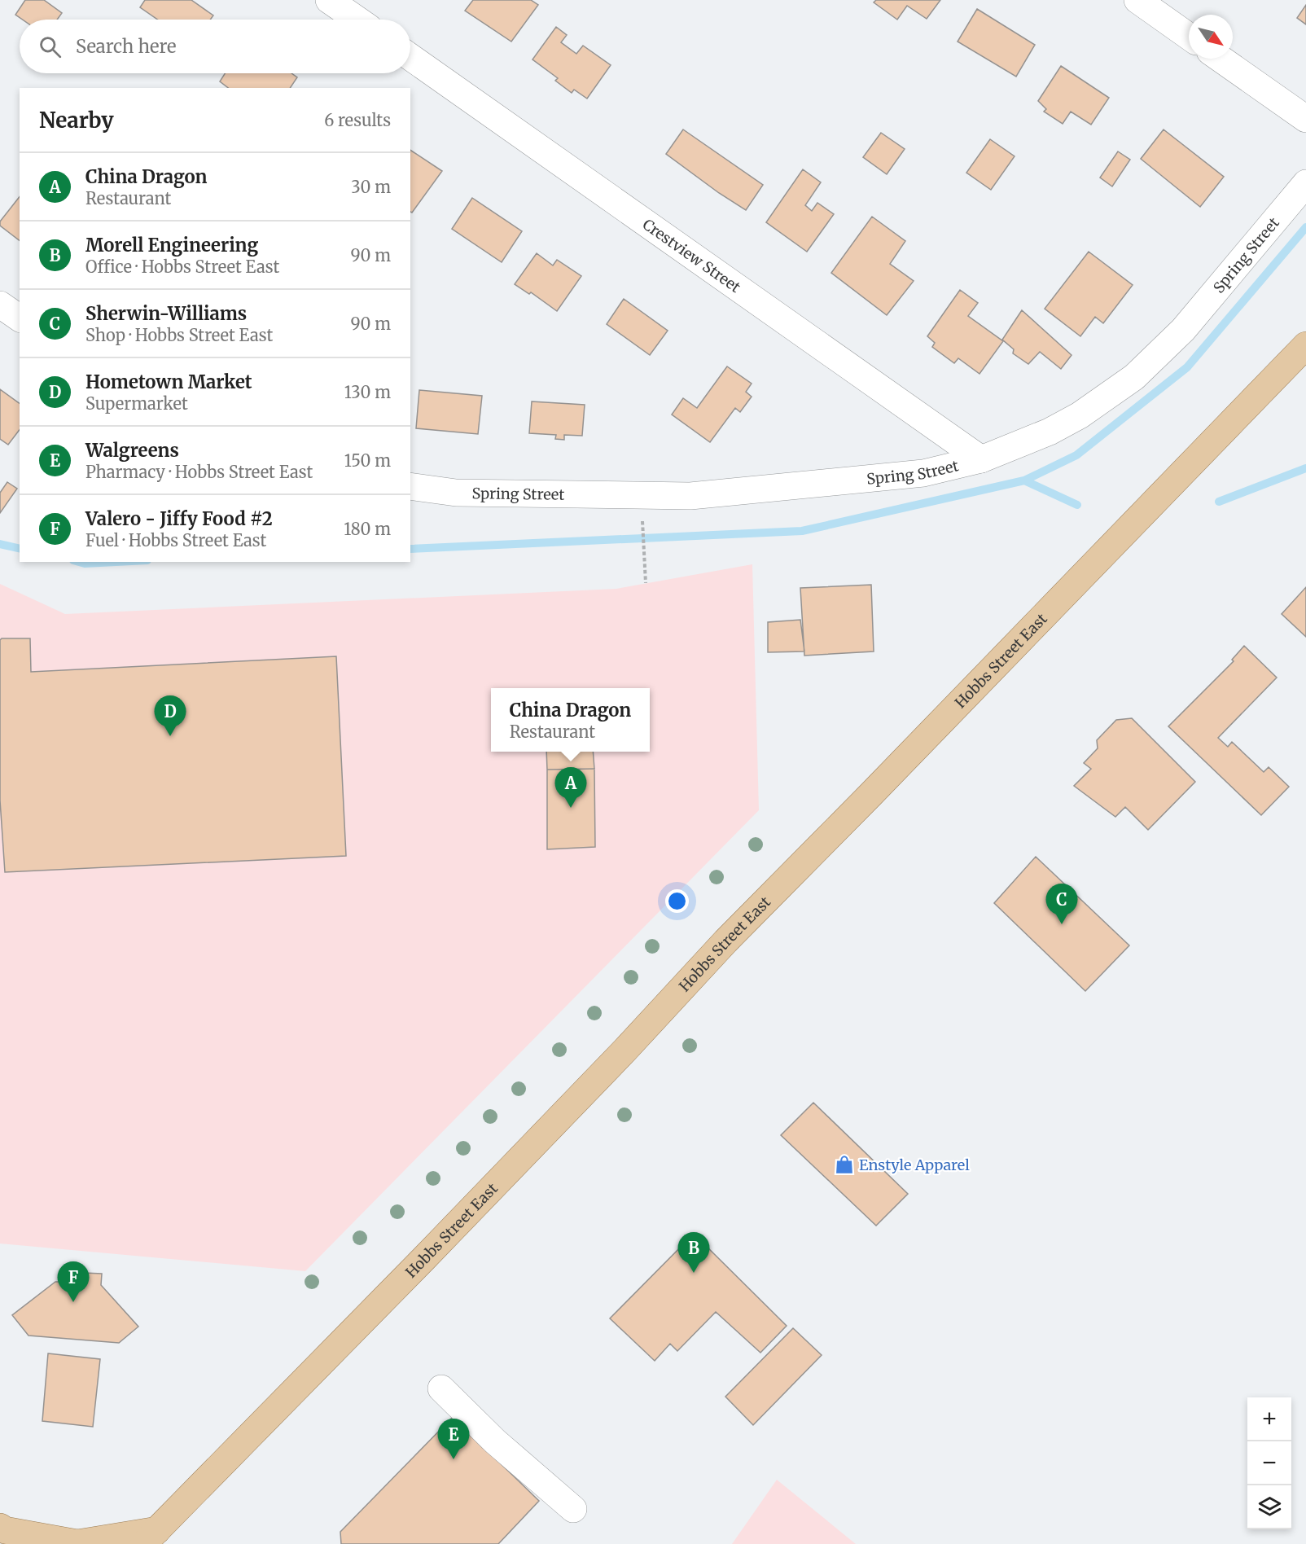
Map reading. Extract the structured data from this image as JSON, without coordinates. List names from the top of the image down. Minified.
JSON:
{"streets":{"main road":["Hobbs Street East"],"street":["Spring Street","Crestview Street"]},"crossings":[["Spring Street","Crestview Street"]],"places":{"shop":["Enstyle Apparel"]},"north":"bottom right","page":{"search":"Search here","heading":["Nearby","6 results"],"list":[{"mark":"A","name":"China Dragon","note":"Restaurant","value":"30 m"},{"mark":"B","name":"Morell Engineering","note":"Office · Hobbs Street East","value":"90 m"},{"mark":"C","name":"Sherwin-Williams","note":"Shop · Hobbs Street East","value":"90 m"},{"mark":"D","name":"Hometown Market","note":"Supermarket","value":"130 m"},{"mark":"E","name":"Walgreens","note":"Pharmacy · Hobbs Street East","value":"150 m"},{"mark":"F","name":"Valero - Jiffy Food #2","note":"Fuel · Hobbs Street East","value":"180 m"}],"popup":["China Dragon","Restaurant"],"pins":["D","A","C","B","F","E"],"map_buttons":["+","−"]}}
